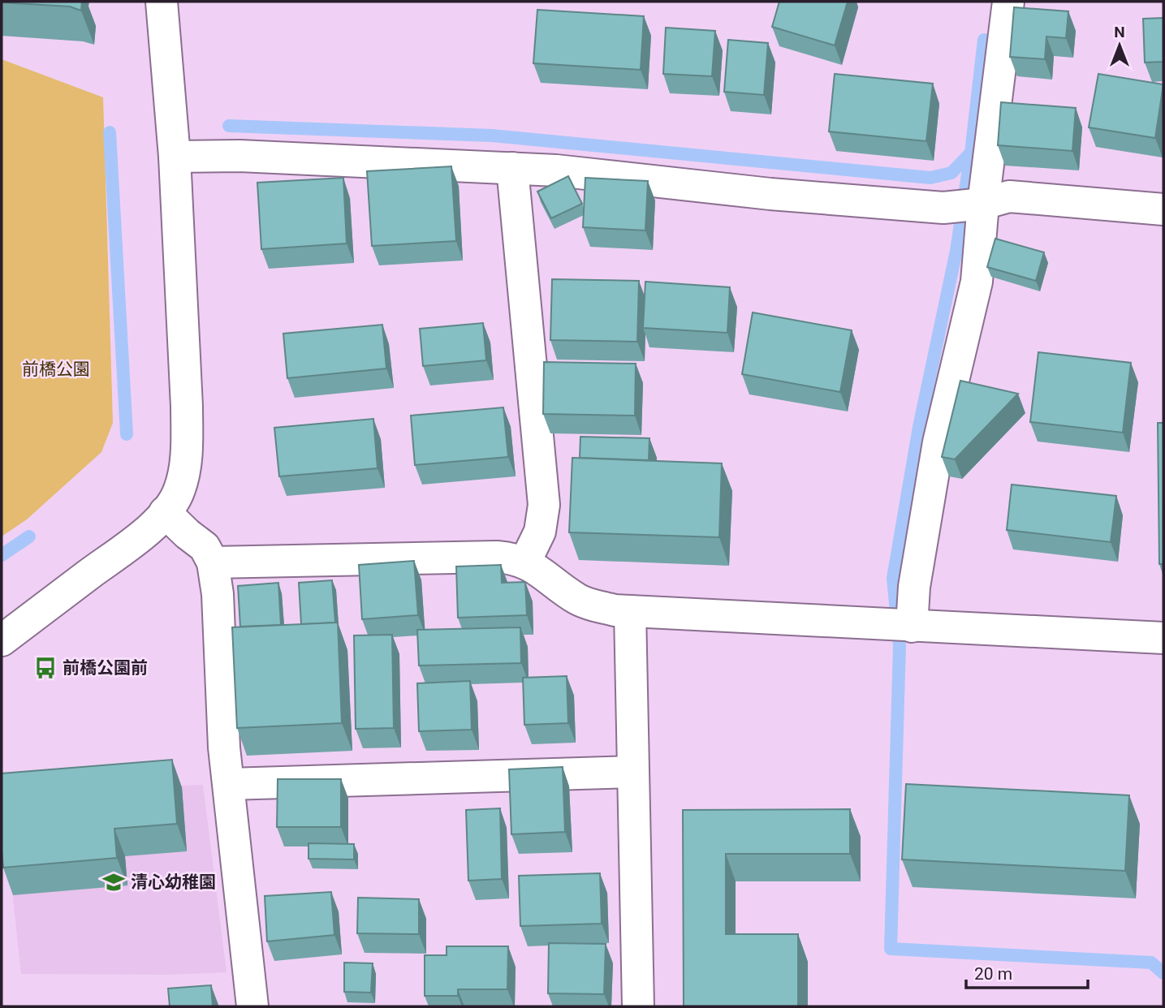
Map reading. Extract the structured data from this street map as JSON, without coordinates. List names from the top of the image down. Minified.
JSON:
{"parks":["前橋公園"],"places":{"bus stop":["前橋公園前"],"school or university":["清心幼稚園"]},"scale_bar":"20 m","north":"top"}
